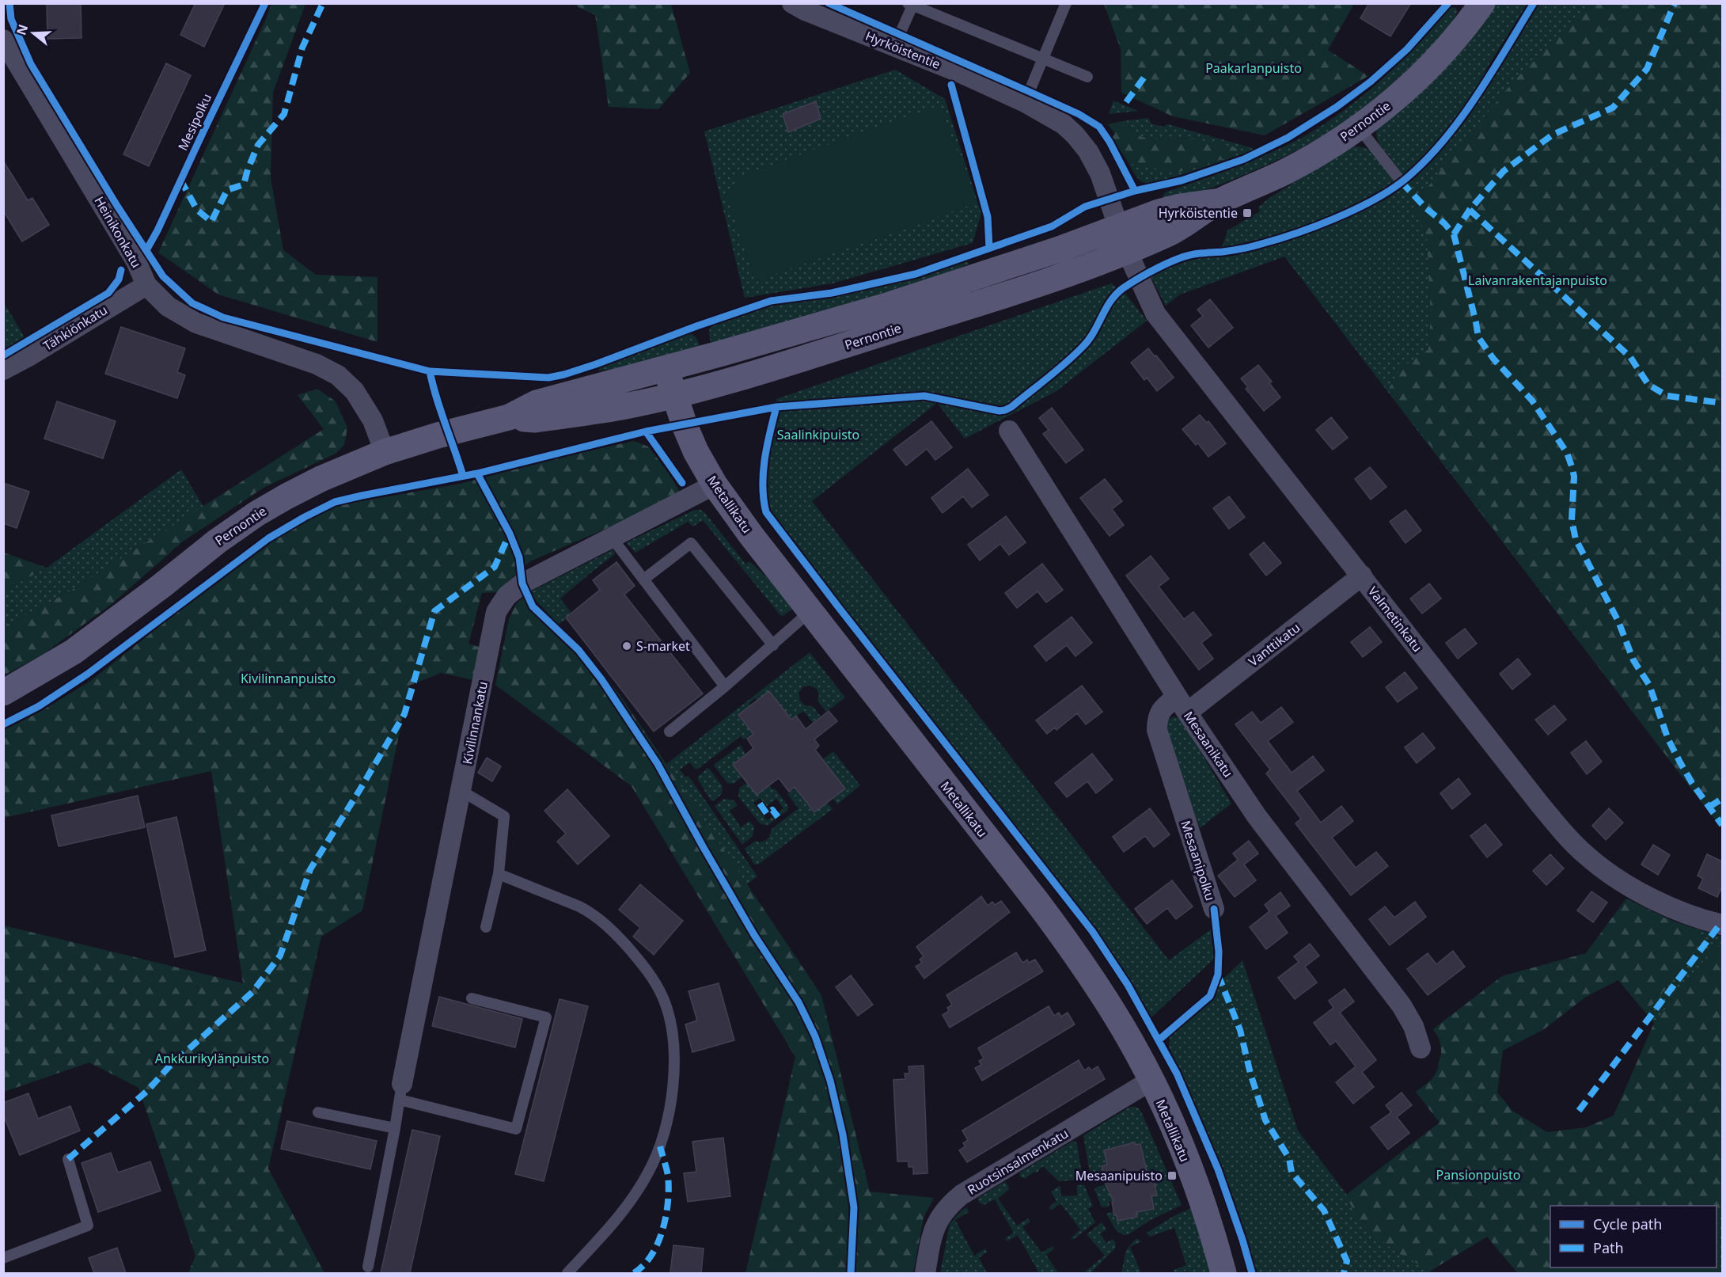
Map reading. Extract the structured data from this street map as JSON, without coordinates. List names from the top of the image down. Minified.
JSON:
{"streets":{"street":["Hyrköistentie","Pernontie","Heinikonkatu","Tähkiönkatu","Metallikatu","Valmetinkatu","Vanttikatu","Kivilinnankatu","Mesaanikatu","Mesaanipolku","Ruotsinsalmenkatu"],"cycle path":["Mesipolku"]},"crossings":[["Hyrköistentie","Pernontie"],["Hyrköistentie","Valmetinkatu"],["Pernontie","Heinikonkatu"],["Pernontie","Metallikatu"],["Pernontie","Valmetinkatu"],["Heinikonkatu","Tähkiönkatu"],["Metallikatu","Kivilinnankatu"],["Metallikatu","Ruotsinsalmenkatu"],["Valmetinkatu","Vanttikatu"],["Vanttikatu","Mesaanikatu"],["Vanttikatu","Mesaanipolku"],["Mesaanikatu","Mesaanipolku"]],"parks":["Paakarlanpuisto","Laivanrakentajanpuisto","Saalinkipuisto","Kivilinnanpuisto","Ankkurikylänpuisto","Pansionpuisto"],"places":{"transit":["Hyrköistentie","Mesaanipuisto"],"other":["S-market"]},"legend":["Cycle path","Path"],"north":"left"}
